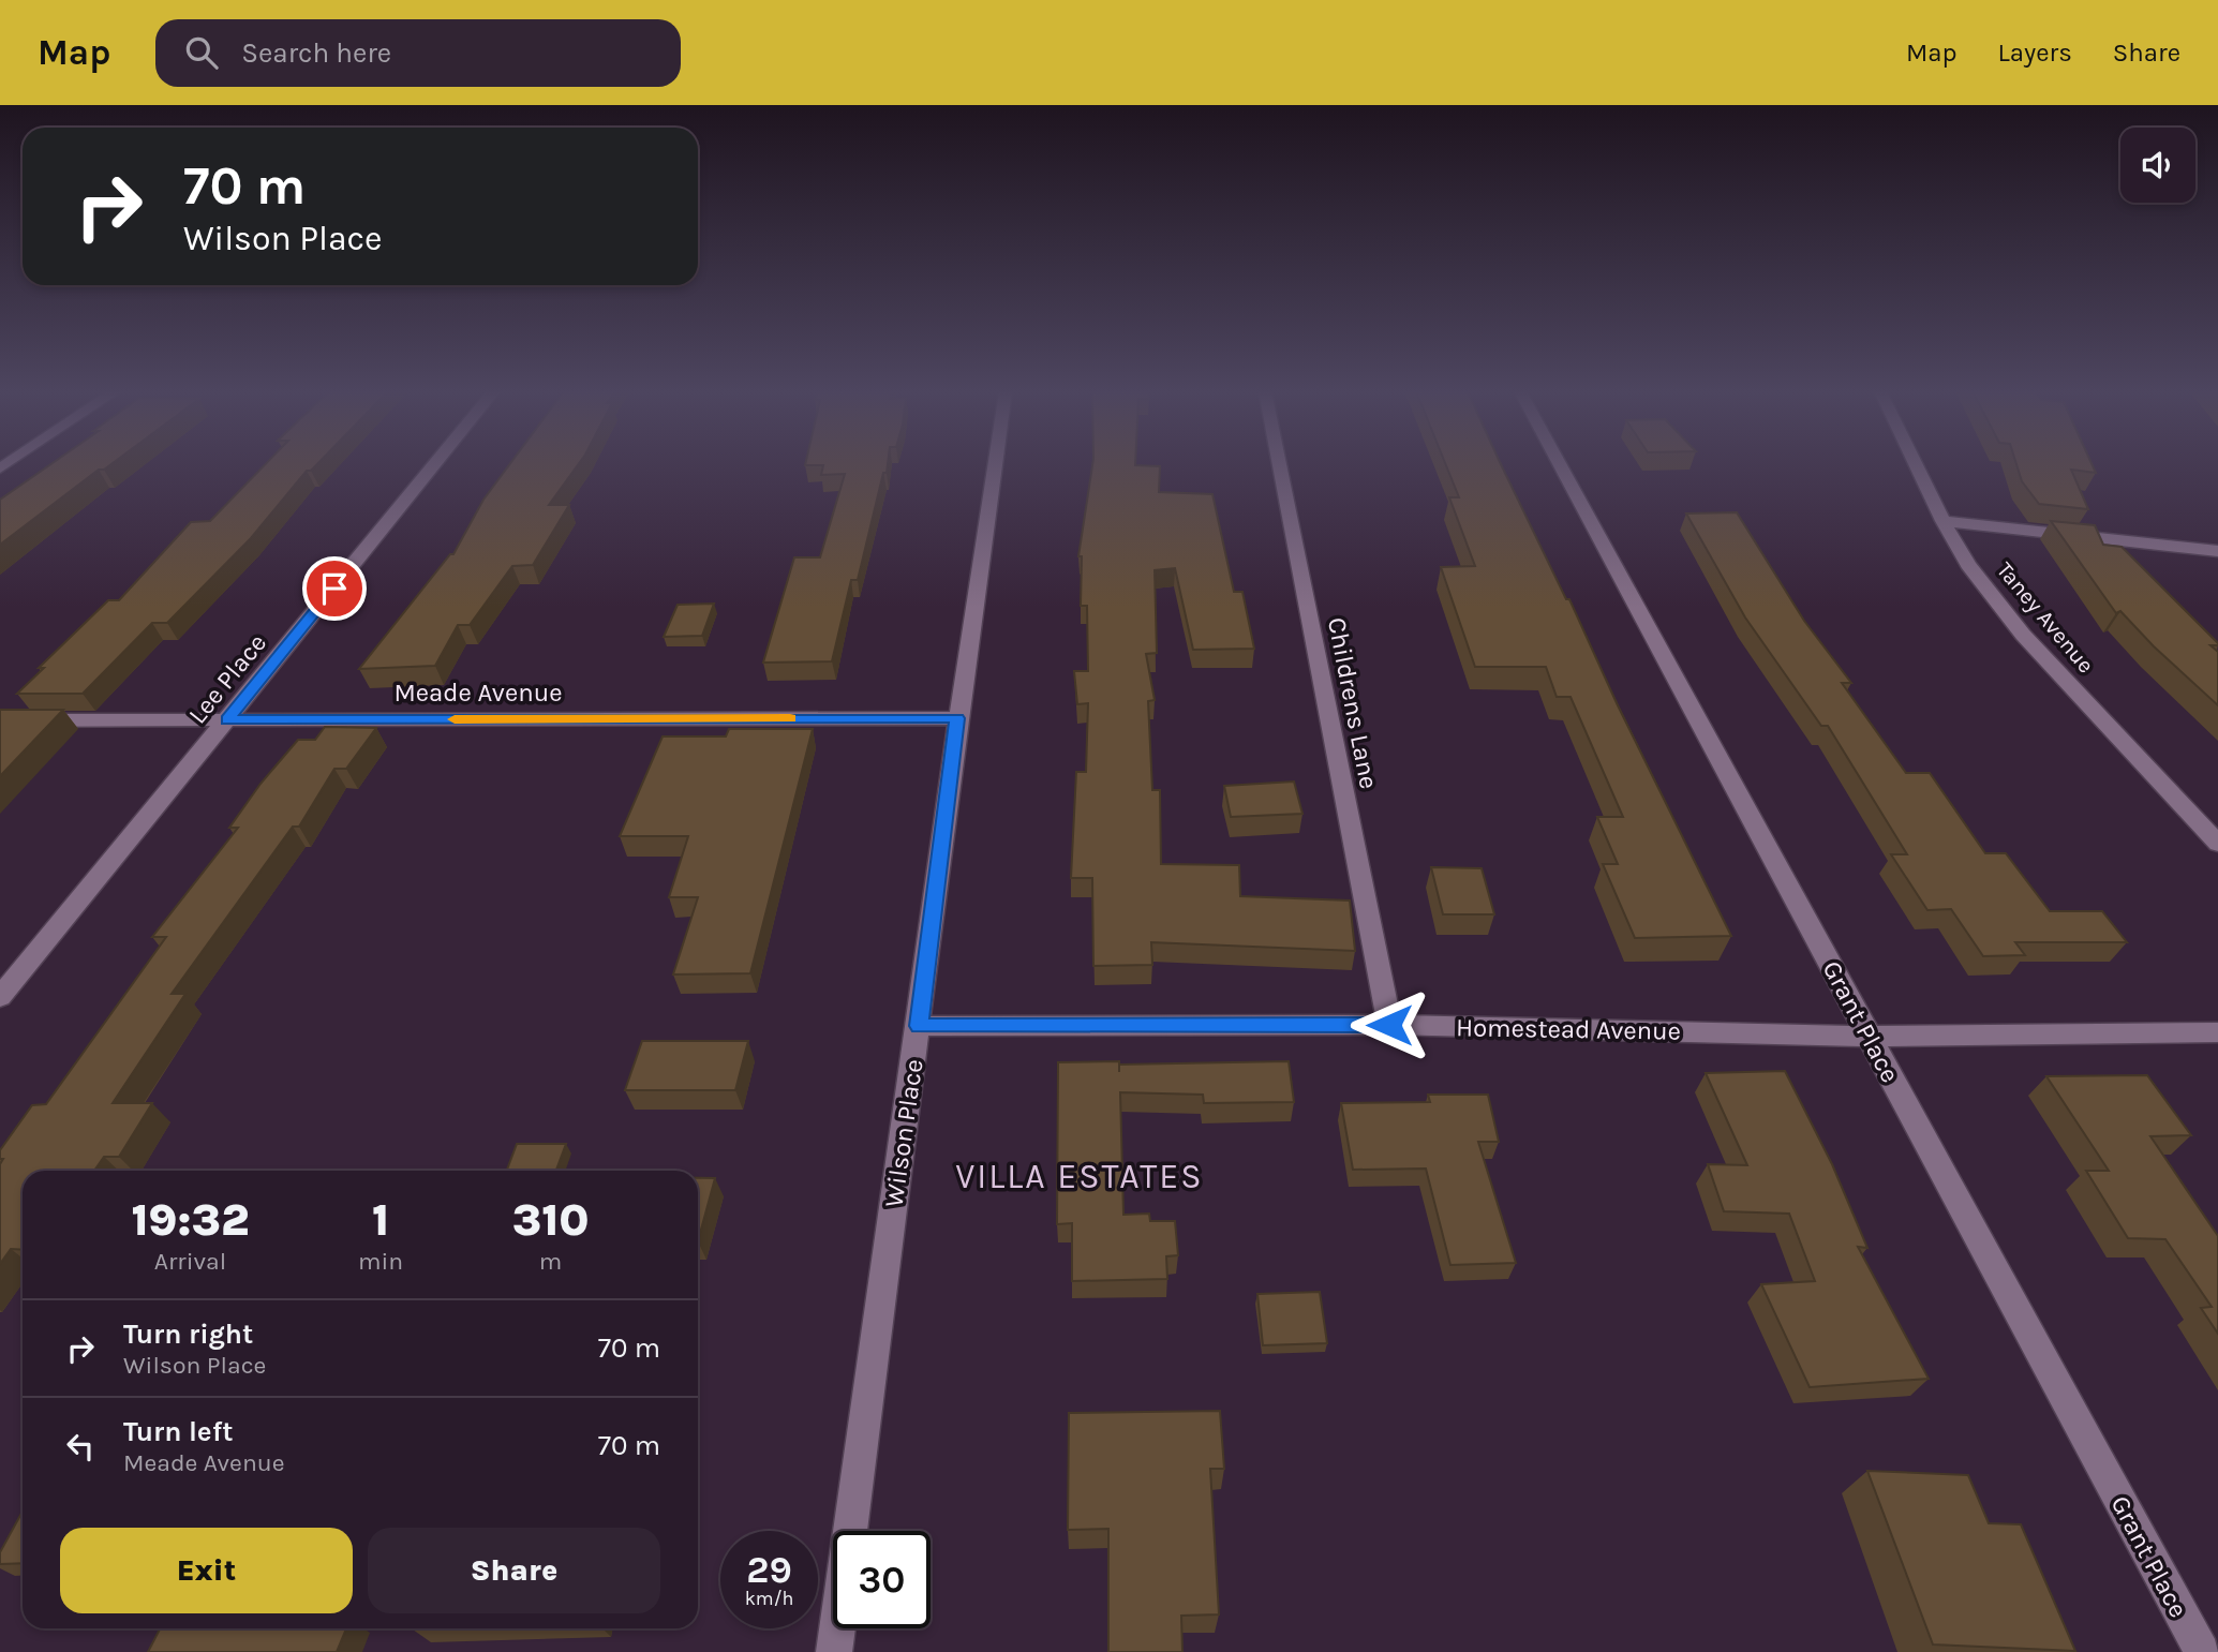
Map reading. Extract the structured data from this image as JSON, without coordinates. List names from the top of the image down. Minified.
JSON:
{"streets":{"street":["Taney Avenue","Lee Place","Meade Avenue","Childrens Lane","Grant Place","Homestead Avenue","Wilson Place"]},"crossings":[["Lee Place","Meade Avenue"],["Meade Avenue","Wilson Place"],["Childrens Lane","Homestead Avenue"],["Grant Place","Homestead Avenue"],["Homestead Avenue","Wilson Place"]],"districts":["VILLA ESTATES"],"page":{"header":"Map","search":"Search here","nav":["Map","Layers","Share"],"turn":["70 m","Wilson Place"],"eta":["19:32","Arrival","1","min","310","m"],"list":[{"name":"Turn right","note":"Wilson Place","value":"70 m"},{"name":"Turn left","note":"Meade Avenue","value":"70 m"}],"buttons":["Exit","Share"],"speed":"29 km/h","limit":"30"}}
